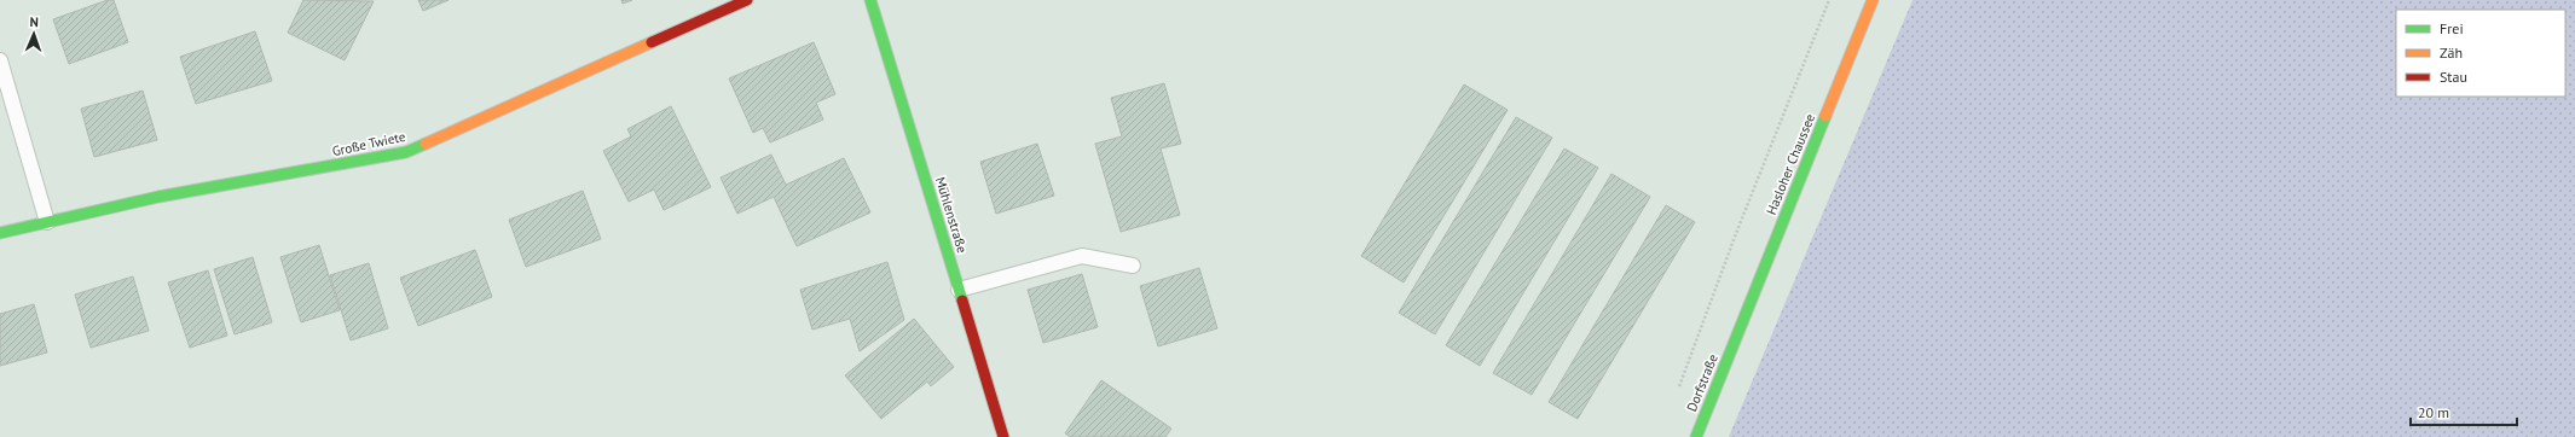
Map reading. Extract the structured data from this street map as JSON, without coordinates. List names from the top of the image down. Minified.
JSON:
{"streets":{"street":["Große Twiete","Hasloher Chaussee","Mühlenstraße","Dorfstraße"]},"crossings":[["Hasloher Chaussee","Dorfstraße"]],"legend":["Frei","Zäh","Stau"],"scale_bar":"20 m","north":"top"}
